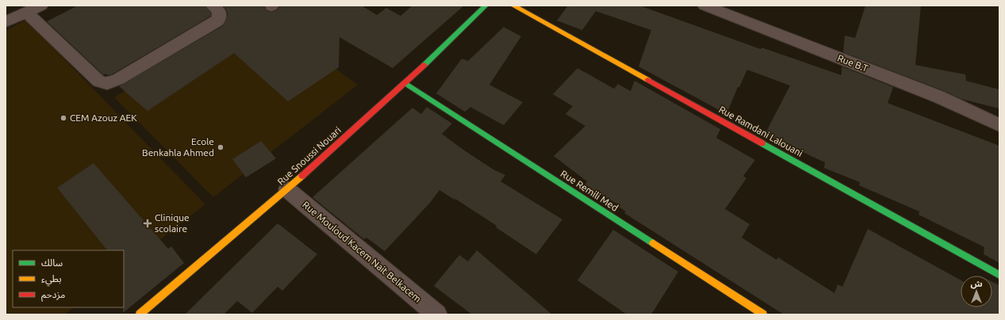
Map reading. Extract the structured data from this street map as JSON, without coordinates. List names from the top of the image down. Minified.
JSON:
{"streets":{"street":["Rue B.T","Rue Ramdani Lalouani","Rue Snoussi Nouari","Rue Remili Med","Rue Mouloud Kacem Nait Belkacem"]},"crossings":[["Rue Snoussi Nouari","Rue Remili Med"],["Rue Snoussi Nouari","Rue Mouloud Kacem Nait Belkacem"]],"places":{"other":["CEM Azouz AEK","Ecole Benkahla Ahmed"],"health":["Clinique scolaire"]},"legend":["سالك","بطيء","مزدحم"],"north":"top"}
